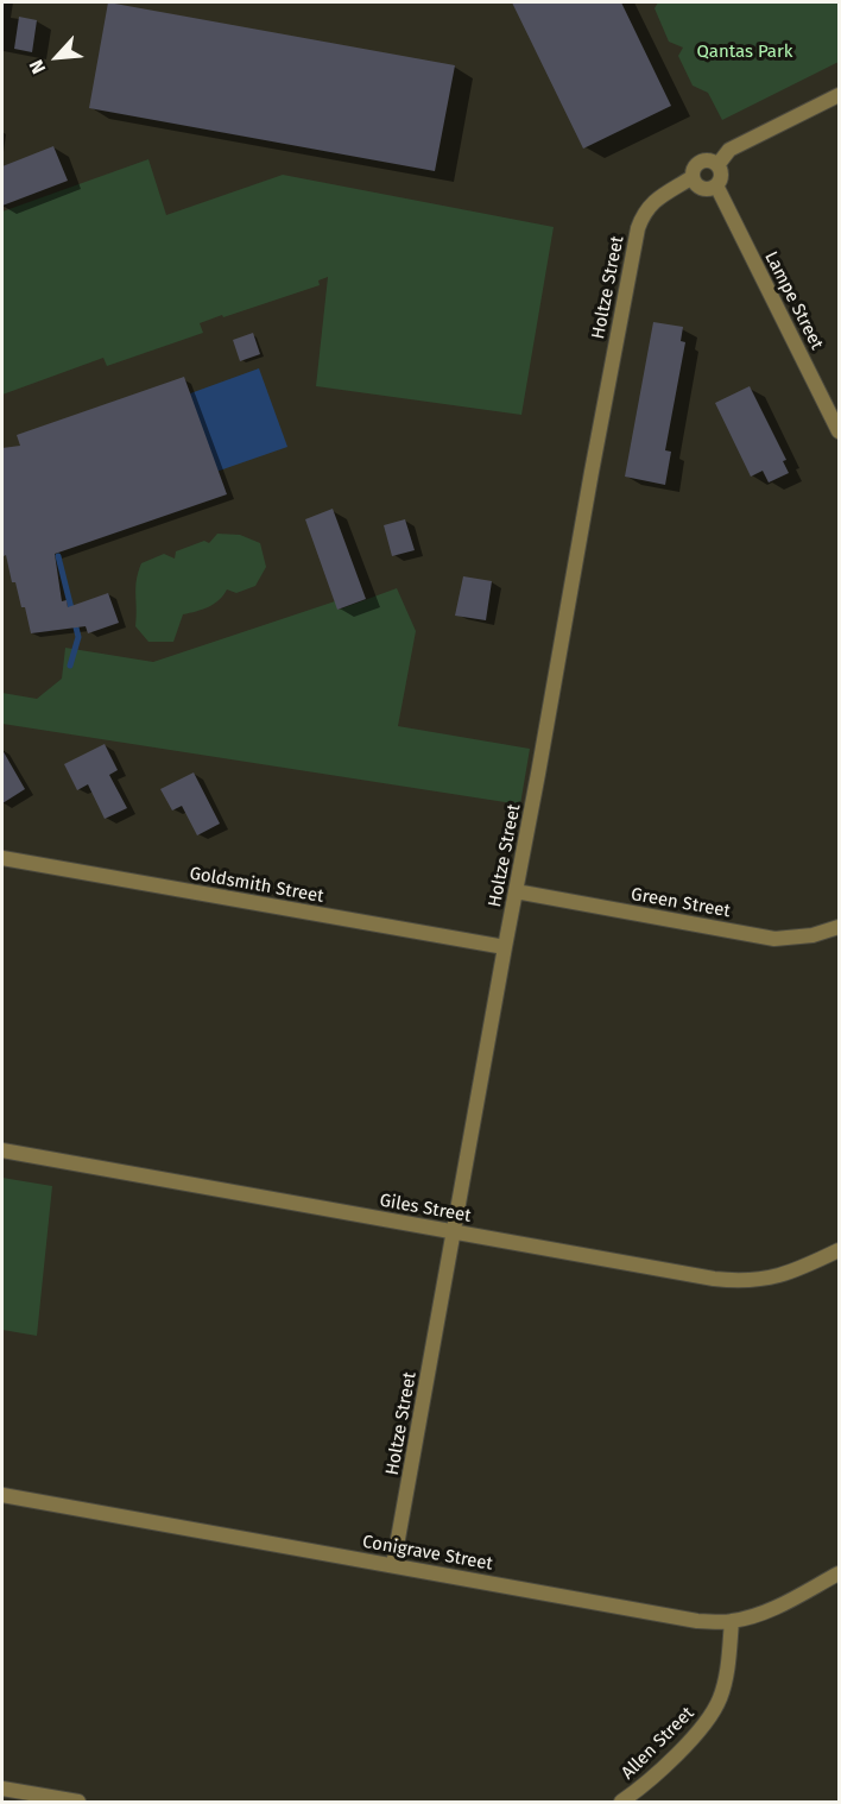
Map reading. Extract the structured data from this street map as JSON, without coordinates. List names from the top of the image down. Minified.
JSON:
{"streets":{"street":["Holtze Street","Lampe Street","Goldsmith Street","Green Street","Giles Street","Conigrave Street","Allen Street"]},"crossings":[["Holtze Street","Lampe Street"],["Holtze Street","Goldsmith Street"],["Holtze Street","Green Street"],["Holtze Street","Giles Street"],["Holtze Street","Conigrave Street"],["Conigrave Street","Allen Street"]],"parks":["Qantas Park"],"north":"bottom left"}
